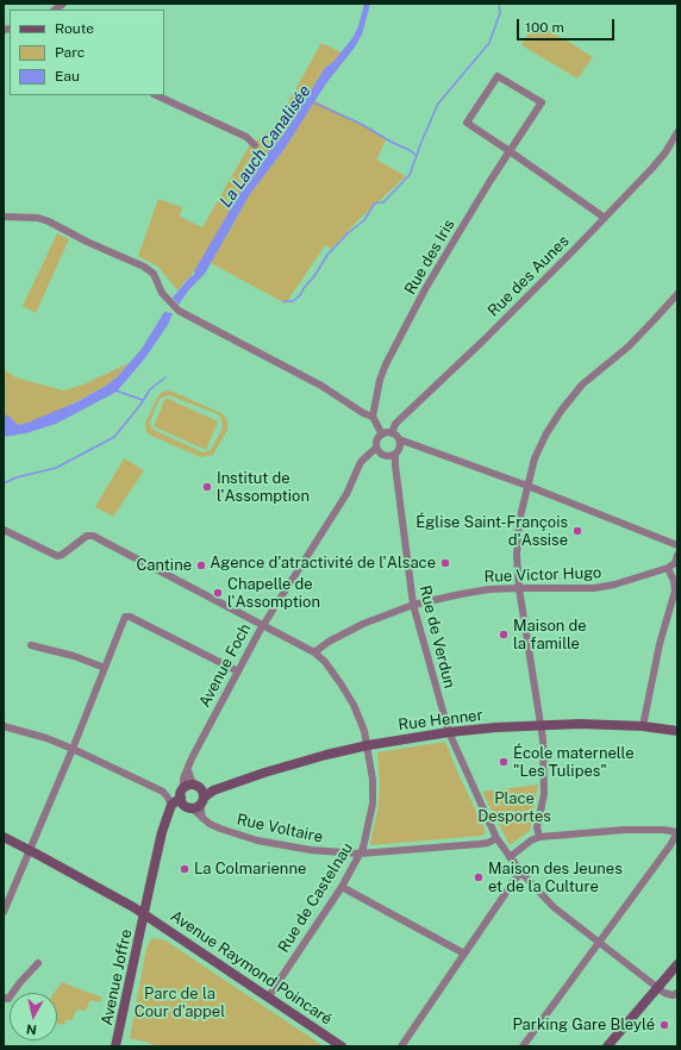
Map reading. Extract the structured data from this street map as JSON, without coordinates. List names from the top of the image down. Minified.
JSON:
{"streets":{"street":["Rue des Iris","Rue des Aunes","Rue Victor Hugo","Rue de Verdun","Avenue Foch","Rue Henner","Rue Voltaire","Rue de Castelnau","Avenue Raymond Poincaré","Avenue Joffre"]},"crossings":[["Rue des Aunes","Rue de Verdun"],["Rue des Aunes","Avenue Foch"],["Rue Victor Hugo","Rue de Verdun"],["Rue Victor Hugo","Rue de Castelnau"],["Rue de Verdun","Avenue Foch"],["Rue de Verdun","Rue Henner"],["Rue de Verdun","Rue Voltaire"],["Avenue Foch","Rue de Castelnau"],["Rue Henner","Rue de Castelnau"],["Rue Voltaire","Rue de Castelnau"],["Rue de Castelnau","Avenue Raymond Poincaré"],["Avenue Raymond Poincaré","Avenue Joffre"]],"water":["La Lauch Canalisée"],"parks":["Place Desportes","Parc de la Cour d'appel"],"places":["Institut de l'Assomption","Église Saint-François d'Assise","Agence d'atractivité de l'Alsace","Cantine","Chapelle de l'Assomption","Maison de la famille","École maternelle \"Les Tulipes\"","La Colmarienne","Maison des Jeunes et de la Culture","Parking Gare Bleylé"],"legend":["Route","Parc","Eau"],"scale_bar":"100 m","north":"bottom"}
